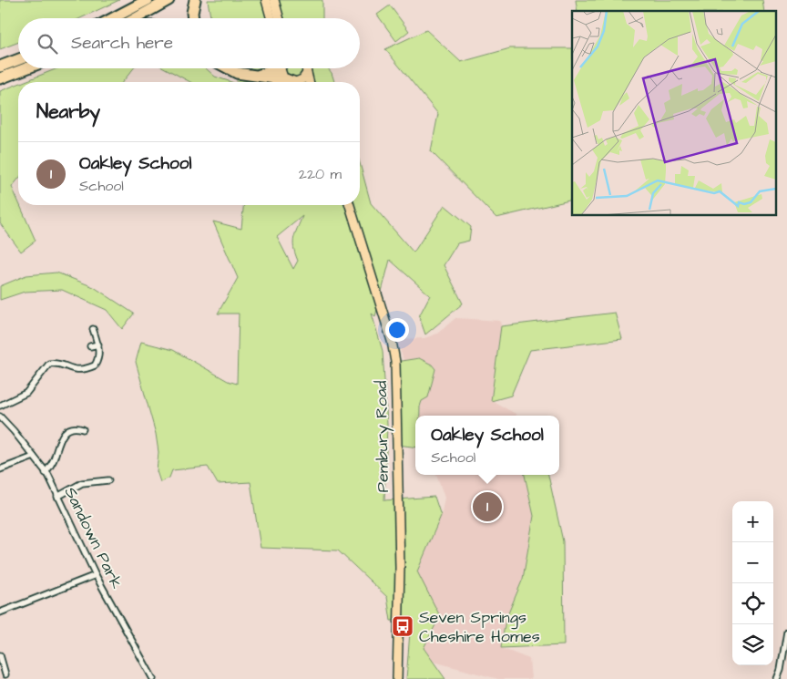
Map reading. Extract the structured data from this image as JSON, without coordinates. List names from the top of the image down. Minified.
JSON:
{"streets":{"main road":["Pembury Road"],"street":["Sandown Park"]},"places":{"bus stop":["Seven Springs Cheshire Homes"]},"page":{"search":"Search here","heading":"Nearby","list":[{"mark":"1","name":"Oakley School","note":"School","value":"220 m"}],"popup":["Oakley School","School"],"pins":"1","map_buttons":["+","−"]}}
